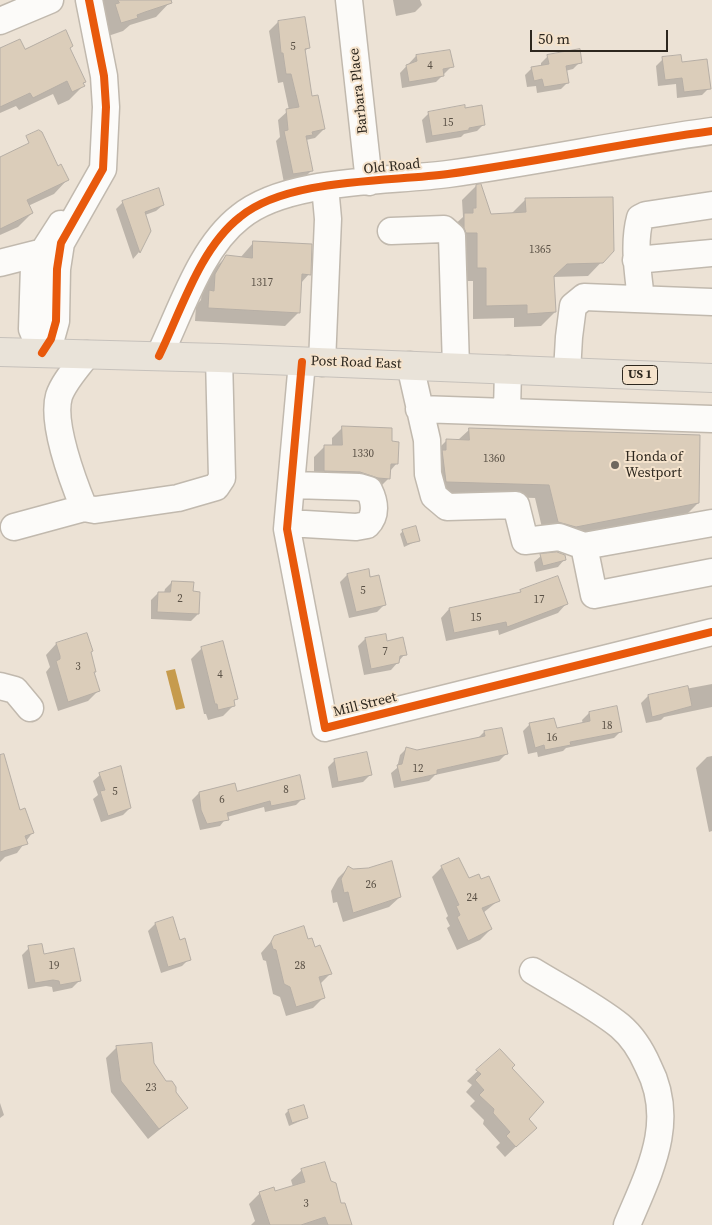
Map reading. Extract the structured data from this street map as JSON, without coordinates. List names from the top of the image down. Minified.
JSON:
{"streets":{"main road":["Post Road East","US 1"],"street":["Barbara Place","Old Road","Mill Street"]},"crossings":[["Barbara Place","Old Road"],["Old Road","Post Road East"],["Old Road","Mill Street"],["Post Road East","Mill Street"]],"places":["Honda of Westport"],"house_numbers":["5","4","15","1365","1317","1330","1360","5","2","17","15","7","3","4","18","16","12","8","5","6","26","24","19","28","23","3"],"scale_bar":"50 m"}
